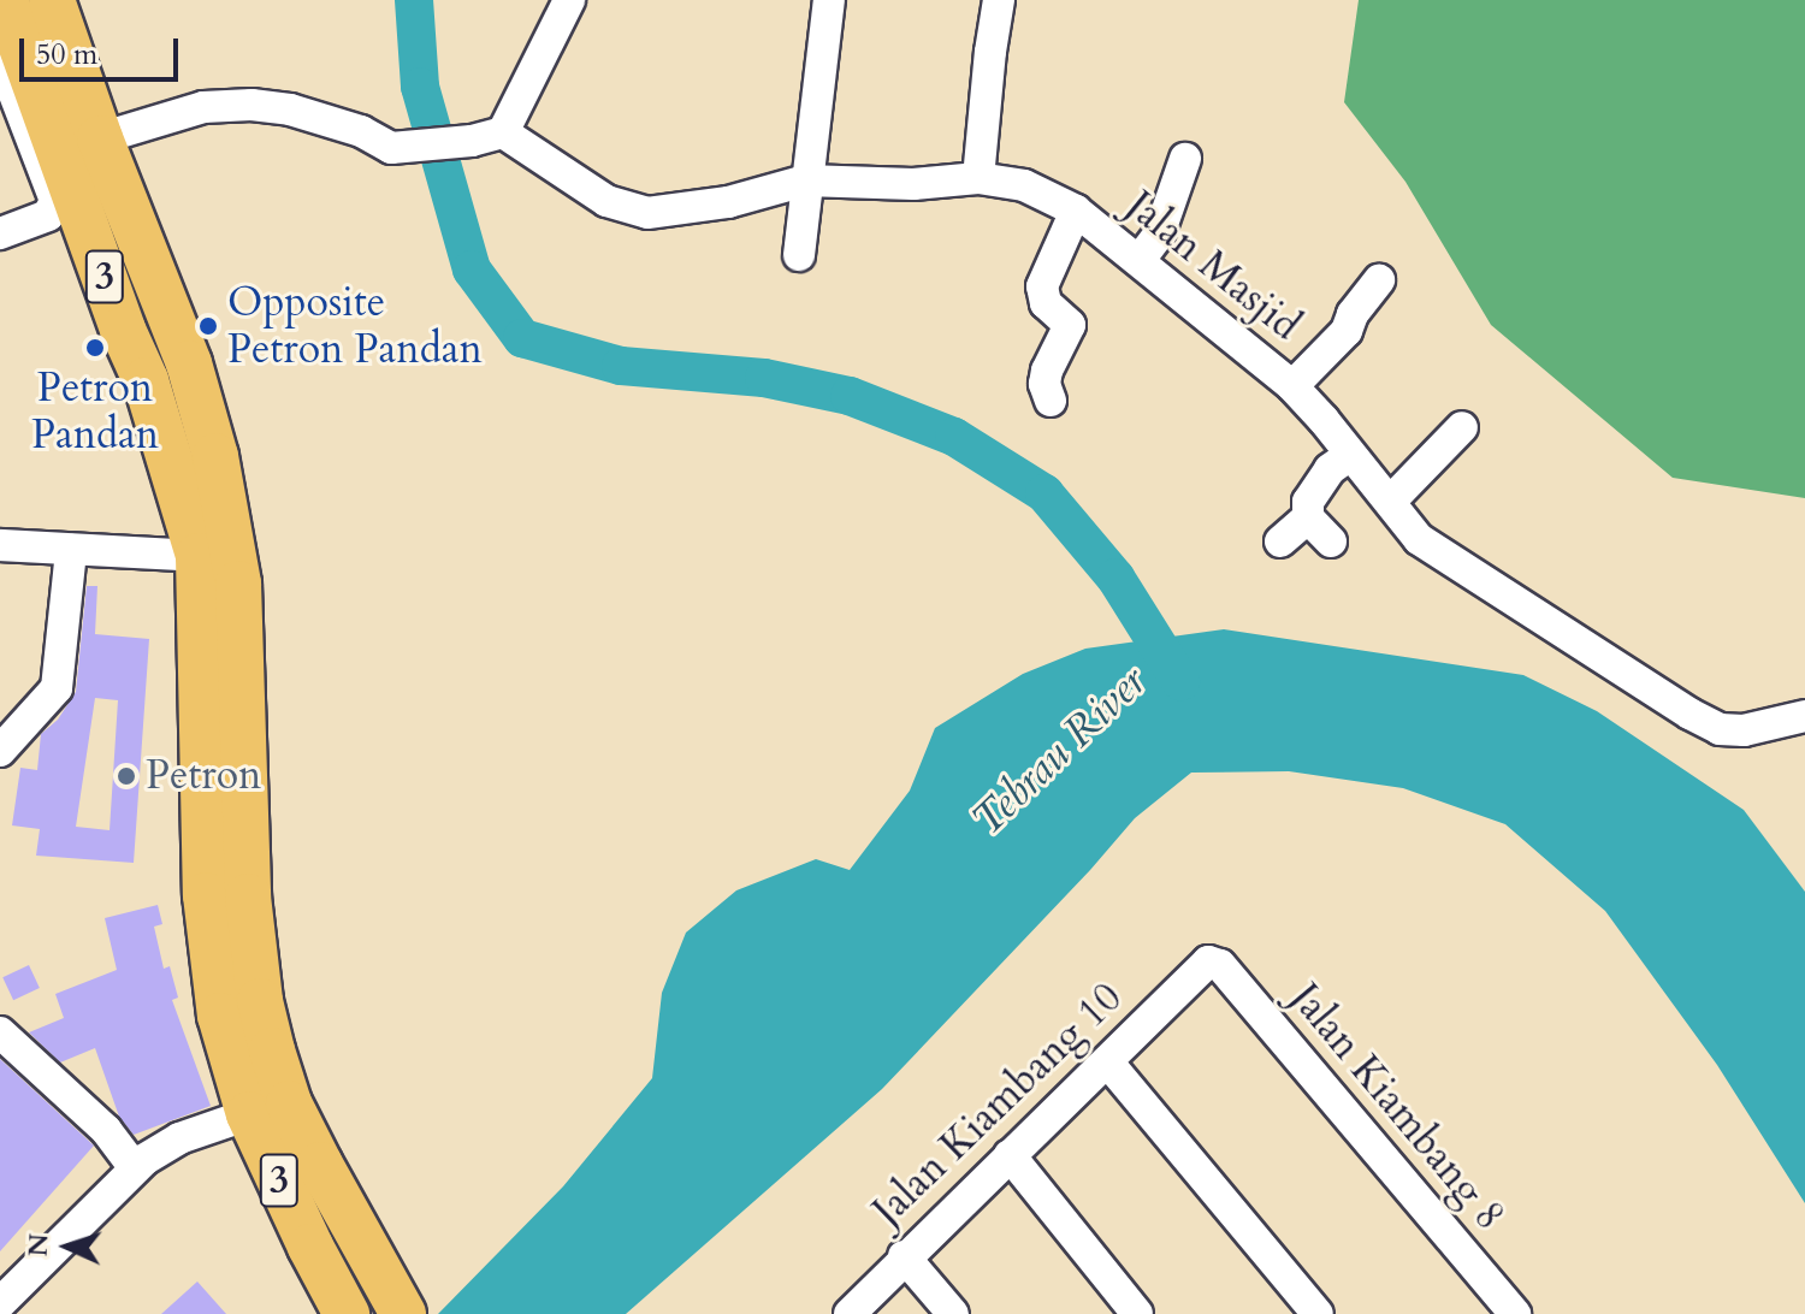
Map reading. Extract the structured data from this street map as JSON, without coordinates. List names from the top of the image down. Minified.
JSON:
{"streets":{"highway":["3"],"street":["Jalan Masjid","Jalan Kiambang 10","Jalan Kiambang 8"]},"crossings":[["Jalan Kiambang 10","Jalan Kiambang 8"]],"water":["Tebrau River"],"places":["Opposite Petron Pandan","Petron Pandan","Petron"],"scale_bar":"50 m","north":"left"}
